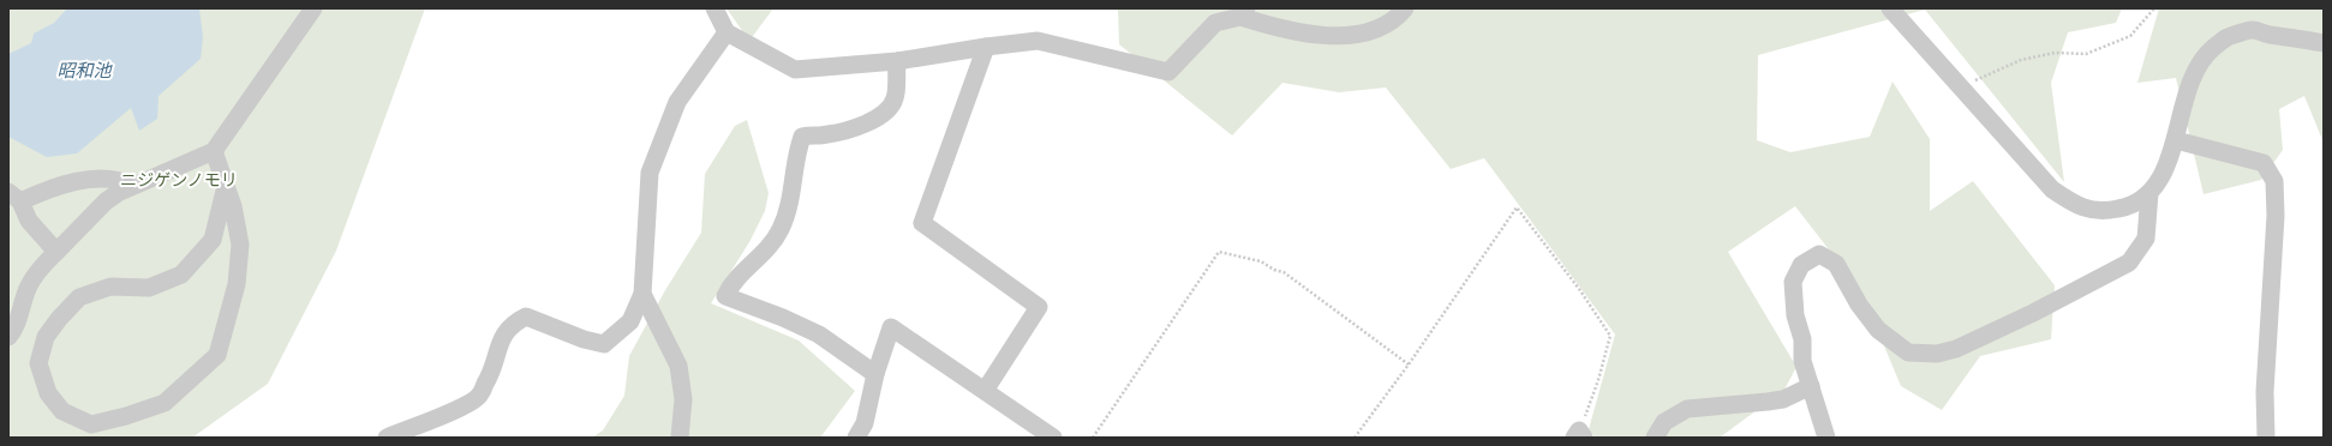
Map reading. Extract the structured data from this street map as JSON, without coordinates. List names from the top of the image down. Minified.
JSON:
{"water":["昭和池"],"parks":["ニジゲンノモリ"]}
